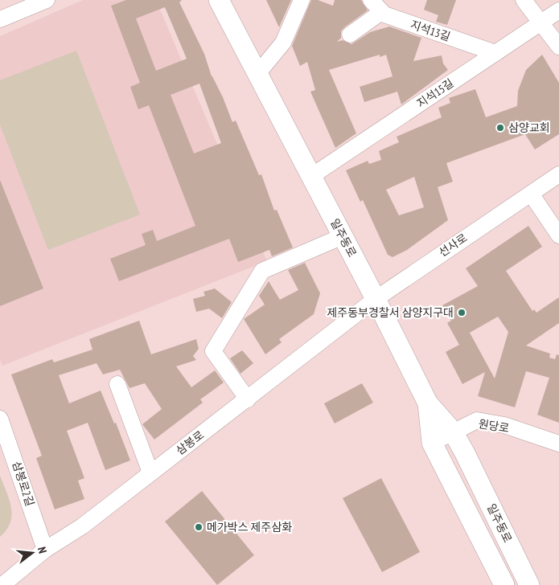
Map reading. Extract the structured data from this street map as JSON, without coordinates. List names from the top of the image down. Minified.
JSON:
{"streets":{"main road":["일주동로"],"street":["지석13길","지석15길","선사로","원당로","삼봉로","삼봉로2길"]},"crossings":[["지석13길","지석15길"],["지석15길","일주동로"],["일주동로","선사로"],["일주동로","원당로"],["일주동로","삼봉로"],["선사로","삼봉로"],["삼봉로","삼봉로2길"]],"places":["삼양교회","제주동부경찰서 삼양지구대","메가박스 제주삼화"],"north":"right"}
